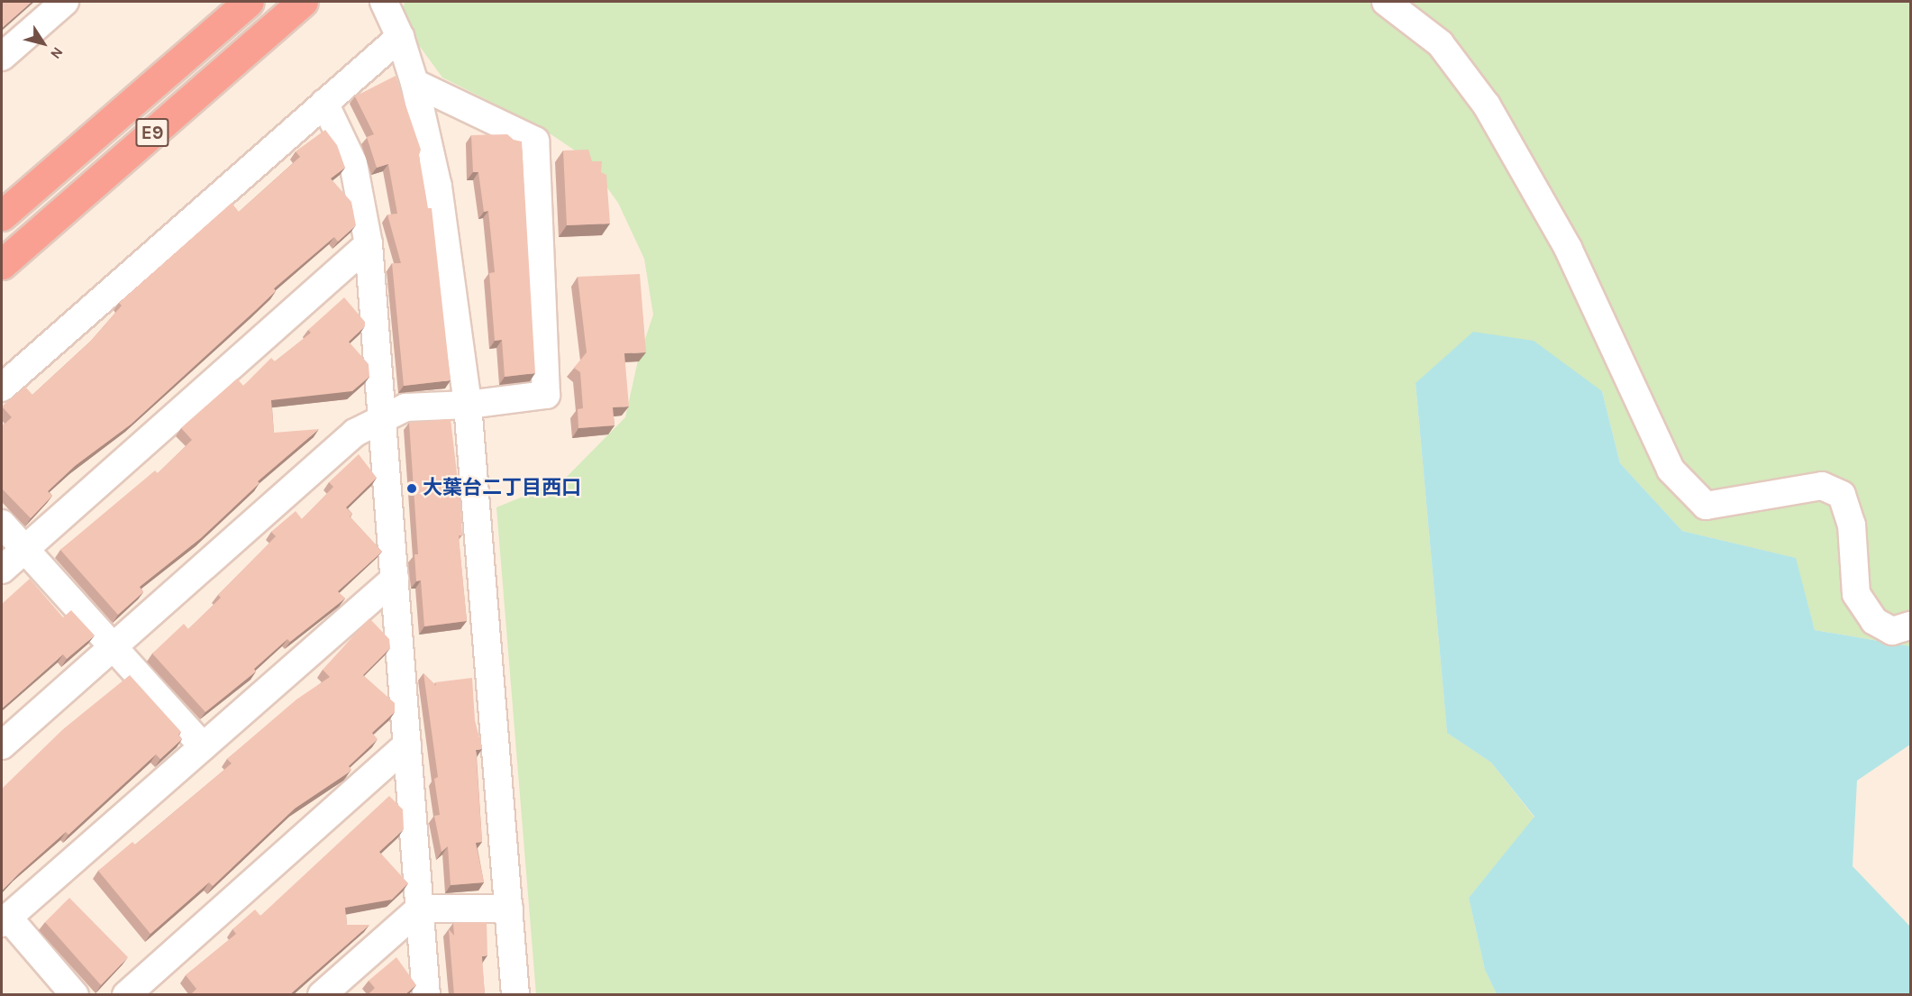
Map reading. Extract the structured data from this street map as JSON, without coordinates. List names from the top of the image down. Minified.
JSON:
{"streets":{"highway":["E9"]},"places":["大葉台二丁目西口"],"north":"bottom right"}
